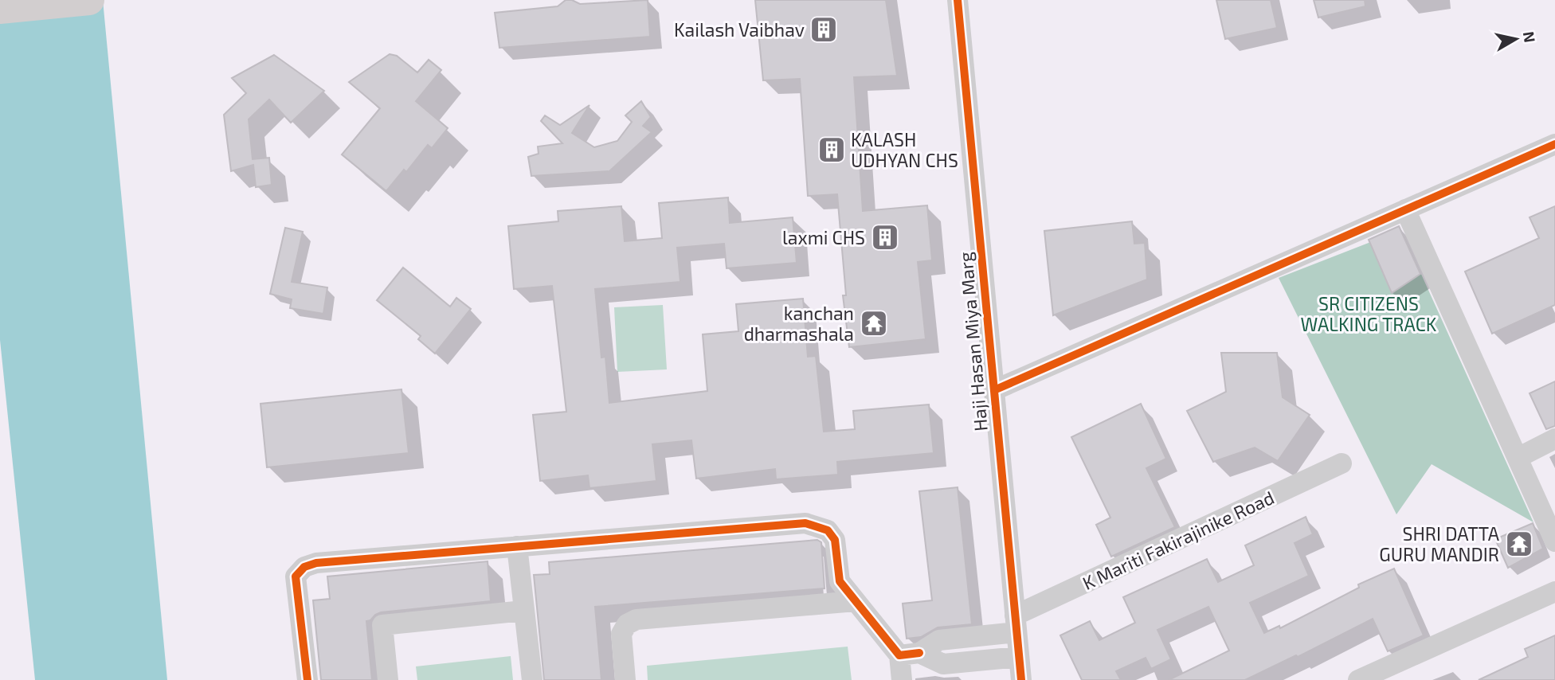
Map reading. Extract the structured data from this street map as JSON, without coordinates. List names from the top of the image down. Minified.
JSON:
{"streets":{"street":["Haji Hasan Miya Marg","K Mariti Fakirajinike Road"]},"crossings":[["Haji Hasan Miya Marg","K Mariti Fakirajinike Road"]],"parks":["SR CITIZENS WALKING TRACK"],"places":{"building":["Kailash Vaibhav","KALASH UDHYAN CHS","laxmi CHS"],"temple":["kanchan dharmashala","SHRI DATTA GURU MANDIR"]},"north":"right"}
